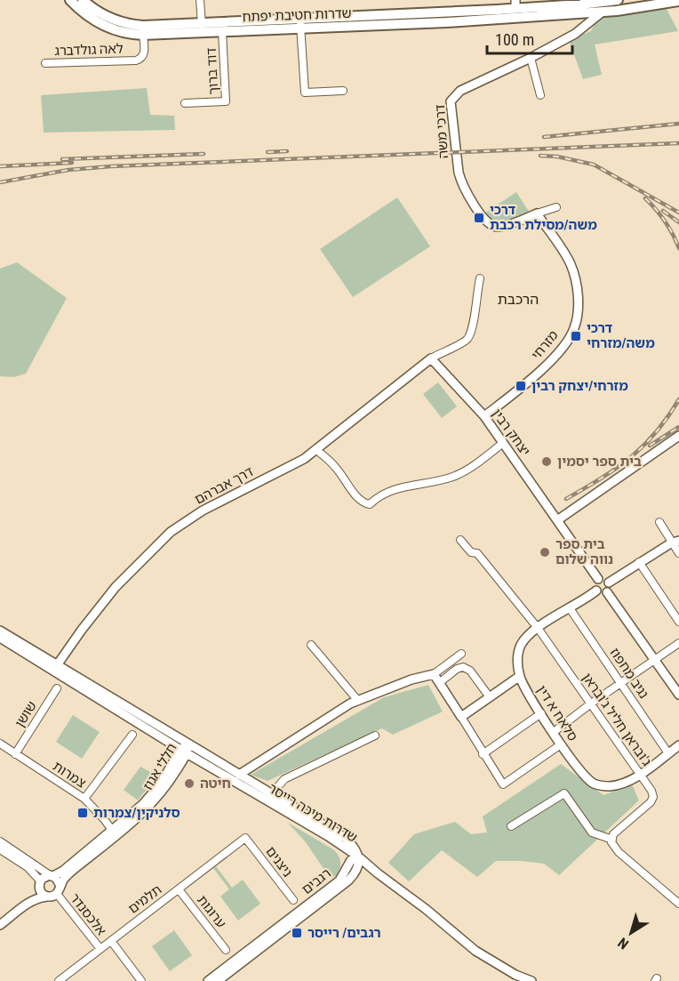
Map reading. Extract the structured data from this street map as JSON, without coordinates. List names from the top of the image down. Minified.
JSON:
{"streets":{"main road":["שדרות חטיבת יפתח"],"street":["לאה גולדברג","דוד ברוך","דרכי משה","מזרחי","יצחק רבין","דרך אברהם","נגיב מחפוז","סלאח א דין","שושן","ג'ובראן חליל ג'ובראן","חללי אגוז","צמרות","שדרות מיכה רייסר","ניצנים","רגבים","תלמים","ערוגות","אלכסנדר"]},"crossings":[["שדרות חטיבת יפתח","דוד ברוך"],["שדרות חטיבת יפתח","דרכי משה"],["דרכי משה","מזרחי"],["מזרחי","יצחק רבין"],["יצחק רבין","דרך אברהם"],["יצחק רבין","סלאח א דין"],["דרך אברהם","שדרות מיכה רייסר"],["נגיב מחפוז","סלאח א דין"],["סלאח א דין","ג'ובראן חליל ג'ובראן"],["שושן","צמרות"],["חללי אגוז","צמרות"],["חללי אגוז","שדרות מיכה רייסר"],["חללי אגוז","אלכסנדר"],["שדרות מיכה רייסר","רגבים"],["ניצנים","תלמים"],["תלמים","ערוגות"],["תלמים","אלכסנדר"]],"districts":["הרכבת"],"places":{"transit":["דרכי משה/מסילת רכבת","דרכי משה/מזרחי","מזרחי/יצחק רבין","סלניקין/צמרות","רגבים/ רייסר"],"other":["בית ספר יסמין","בית ספר נווה שלום","חיטה"]},"scale_bar":"100 m","north":"bottom left"}
